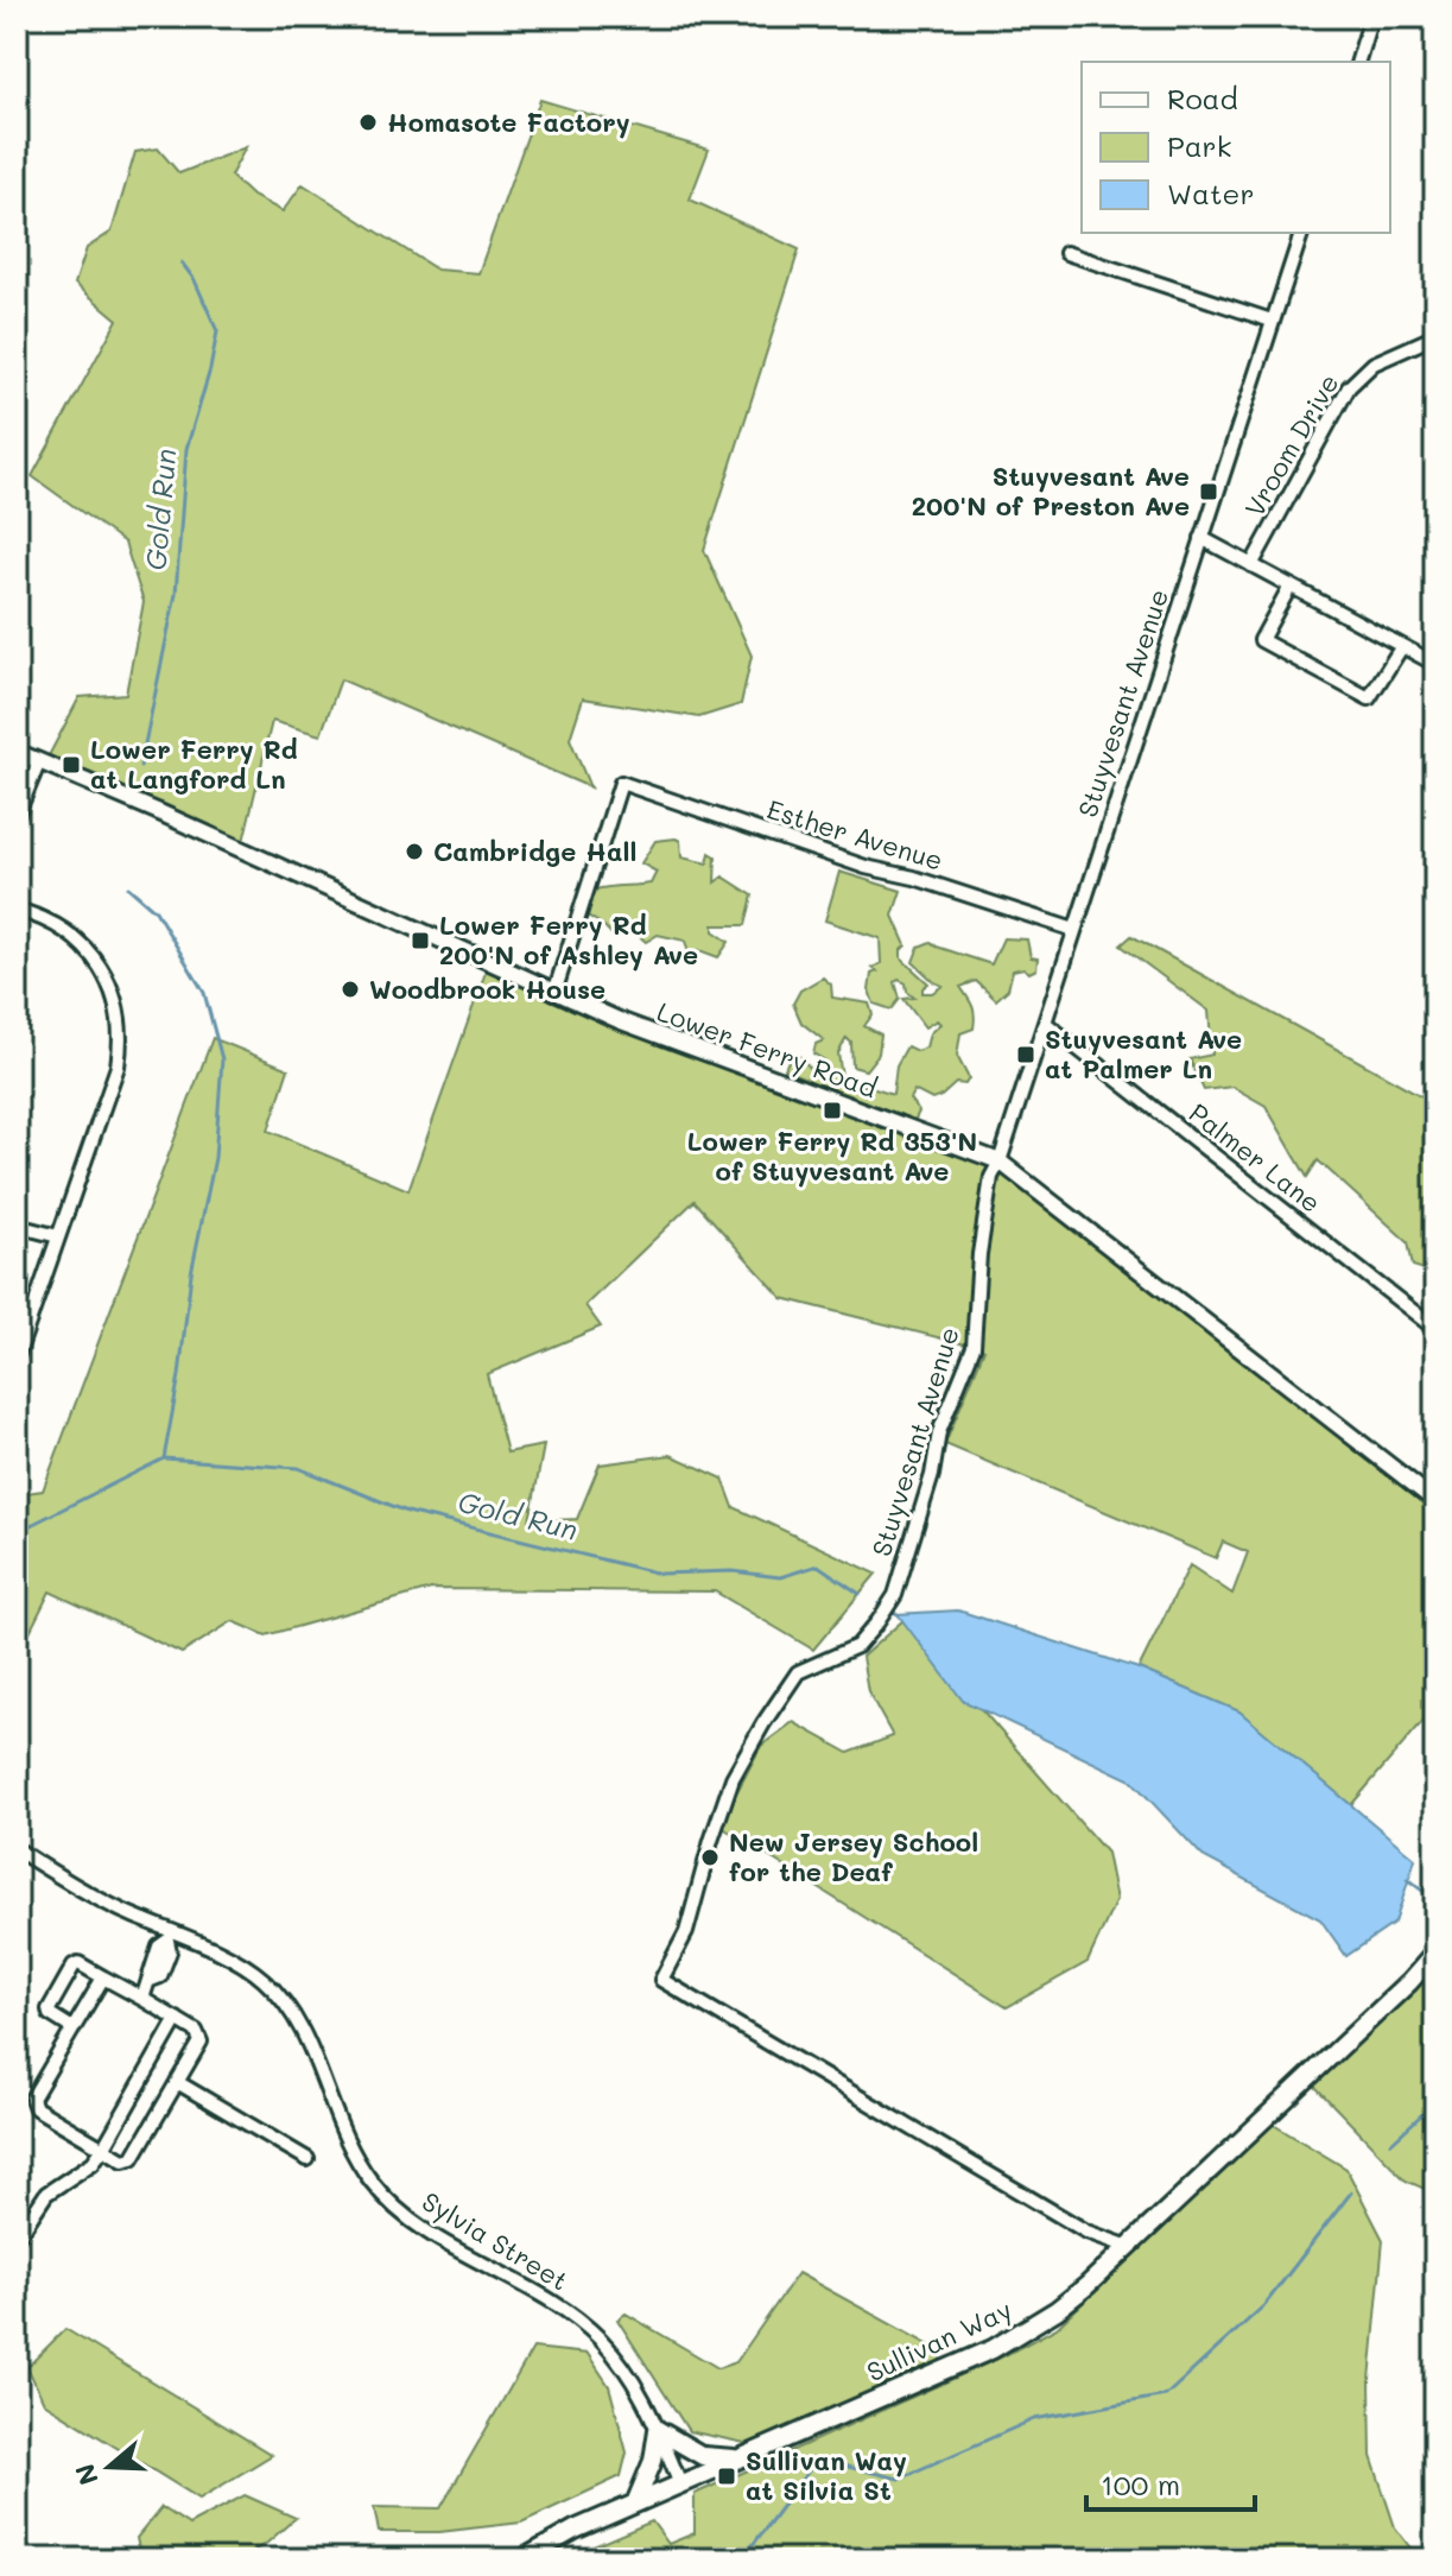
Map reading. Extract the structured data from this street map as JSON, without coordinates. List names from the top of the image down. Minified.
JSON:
{"streets":{"main road":["Sullivan Way"],"street":["Vroom Drive","Stuyvesant Avenue","Esther Avenue","Lower Ferry Road","Palmer Lane","Sylvia Street"]},"crossings":[["Stuyvesant Avenue","Esther Avenue"],["Stuyvesant Avenue","Lower Ferry Road"],["Stuyvesant Avenue","Palmer Lane"],["Stuyvesant Avenue","Sullivan Way"],["Esther Avenue","Lower Ferry Road"],["Sylvia Street","Sullivan Way"]],"water":["Gold Run"],"places":{"other":["Homasote Factory","Cambridge Hall","Woodbrook House","New Jersey School for the Deaf"],"transit":["Stuyvesant Ave 200'N of Preston Ave","Lower Ferry Rd at Langford Ln","Lower Ferry Rd 200'N of Ashley Ave","Stuyvesant Ave at Palmer Ln","Lower Ferry Rd 353'N of Stuyvesant Ave","Sullivan Way at Silvia St"]},"legend":["Road","Park","Water"],"scale_bar":"100 m","north":"left"}
